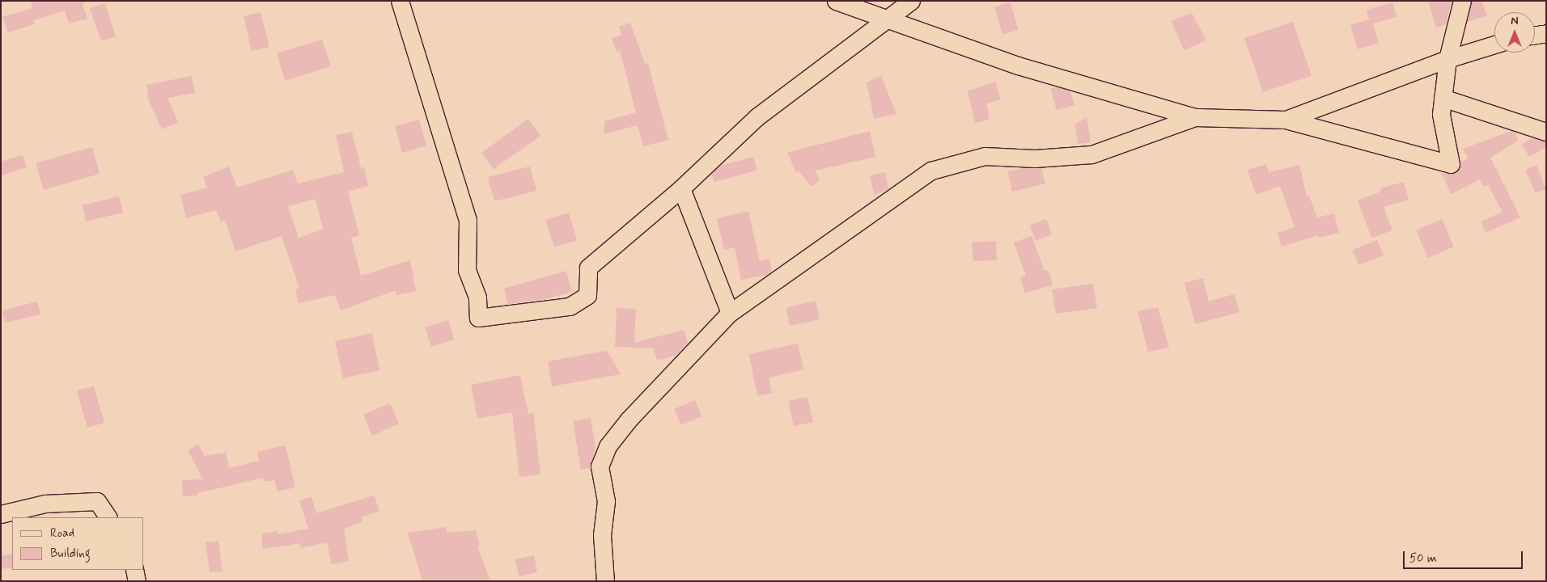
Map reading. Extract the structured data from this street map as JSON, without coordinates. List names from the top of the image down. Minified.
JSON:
{"legend":["Road","Building"],"scale_bar":"50 m","north":"top"}
